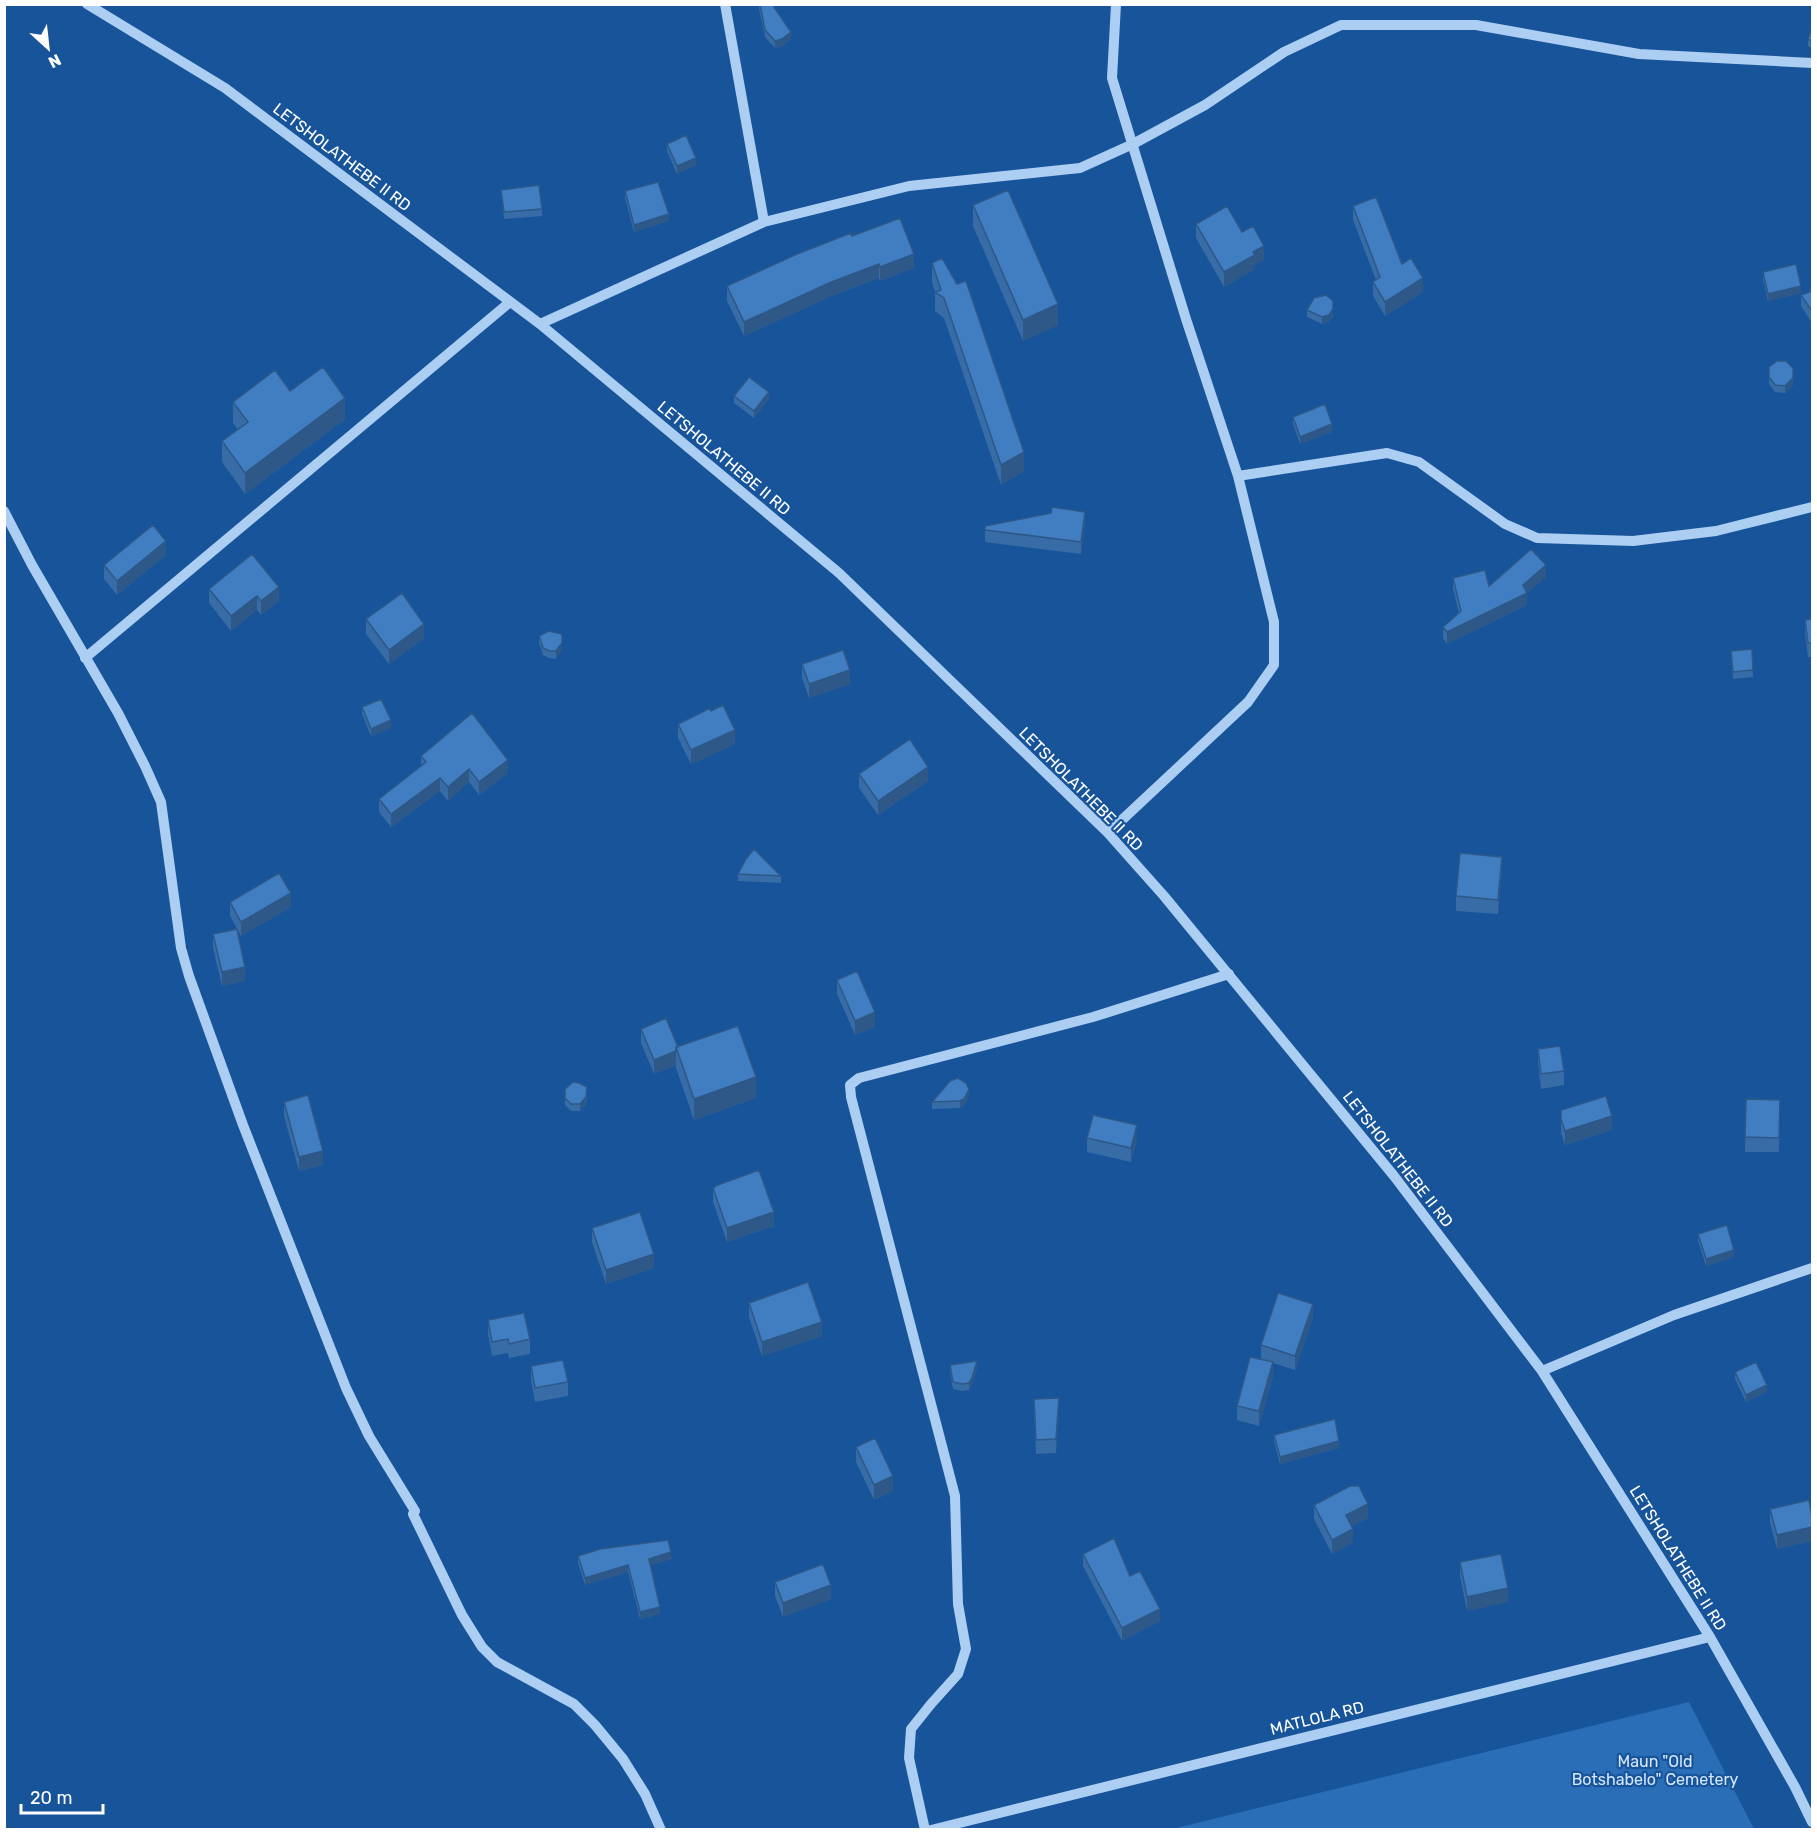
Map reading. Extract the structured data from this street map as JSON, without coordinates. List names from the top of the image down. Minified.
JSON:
{"streets":{"street":["LETSHOLATHEBE II RD","MATLOLA RD"]},"crossings":[["LETSHOLATHEBE II RD","MATLOLA RD"]],"parks":["Maun \"Old Botshabelo\" Cemetery"],"scale_bar":"20 m","north":"bottom right"}
